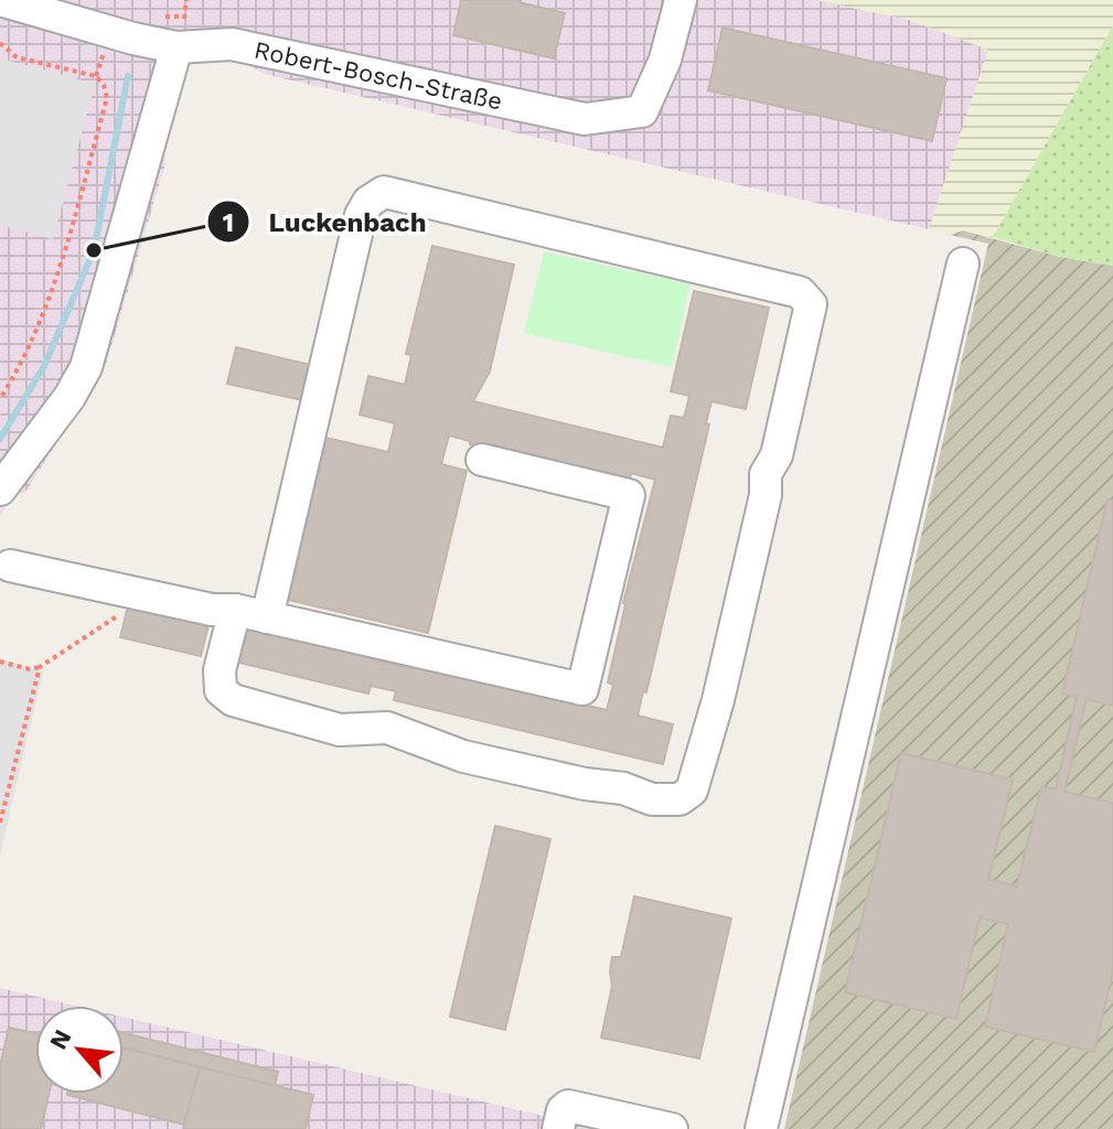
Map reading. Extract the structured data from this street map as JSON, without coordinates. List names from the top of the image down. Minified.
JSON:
{"streets":{"street":["Robert-Bosch-Straße"]},"places":["Luckenbach"],"north":"top left"}
